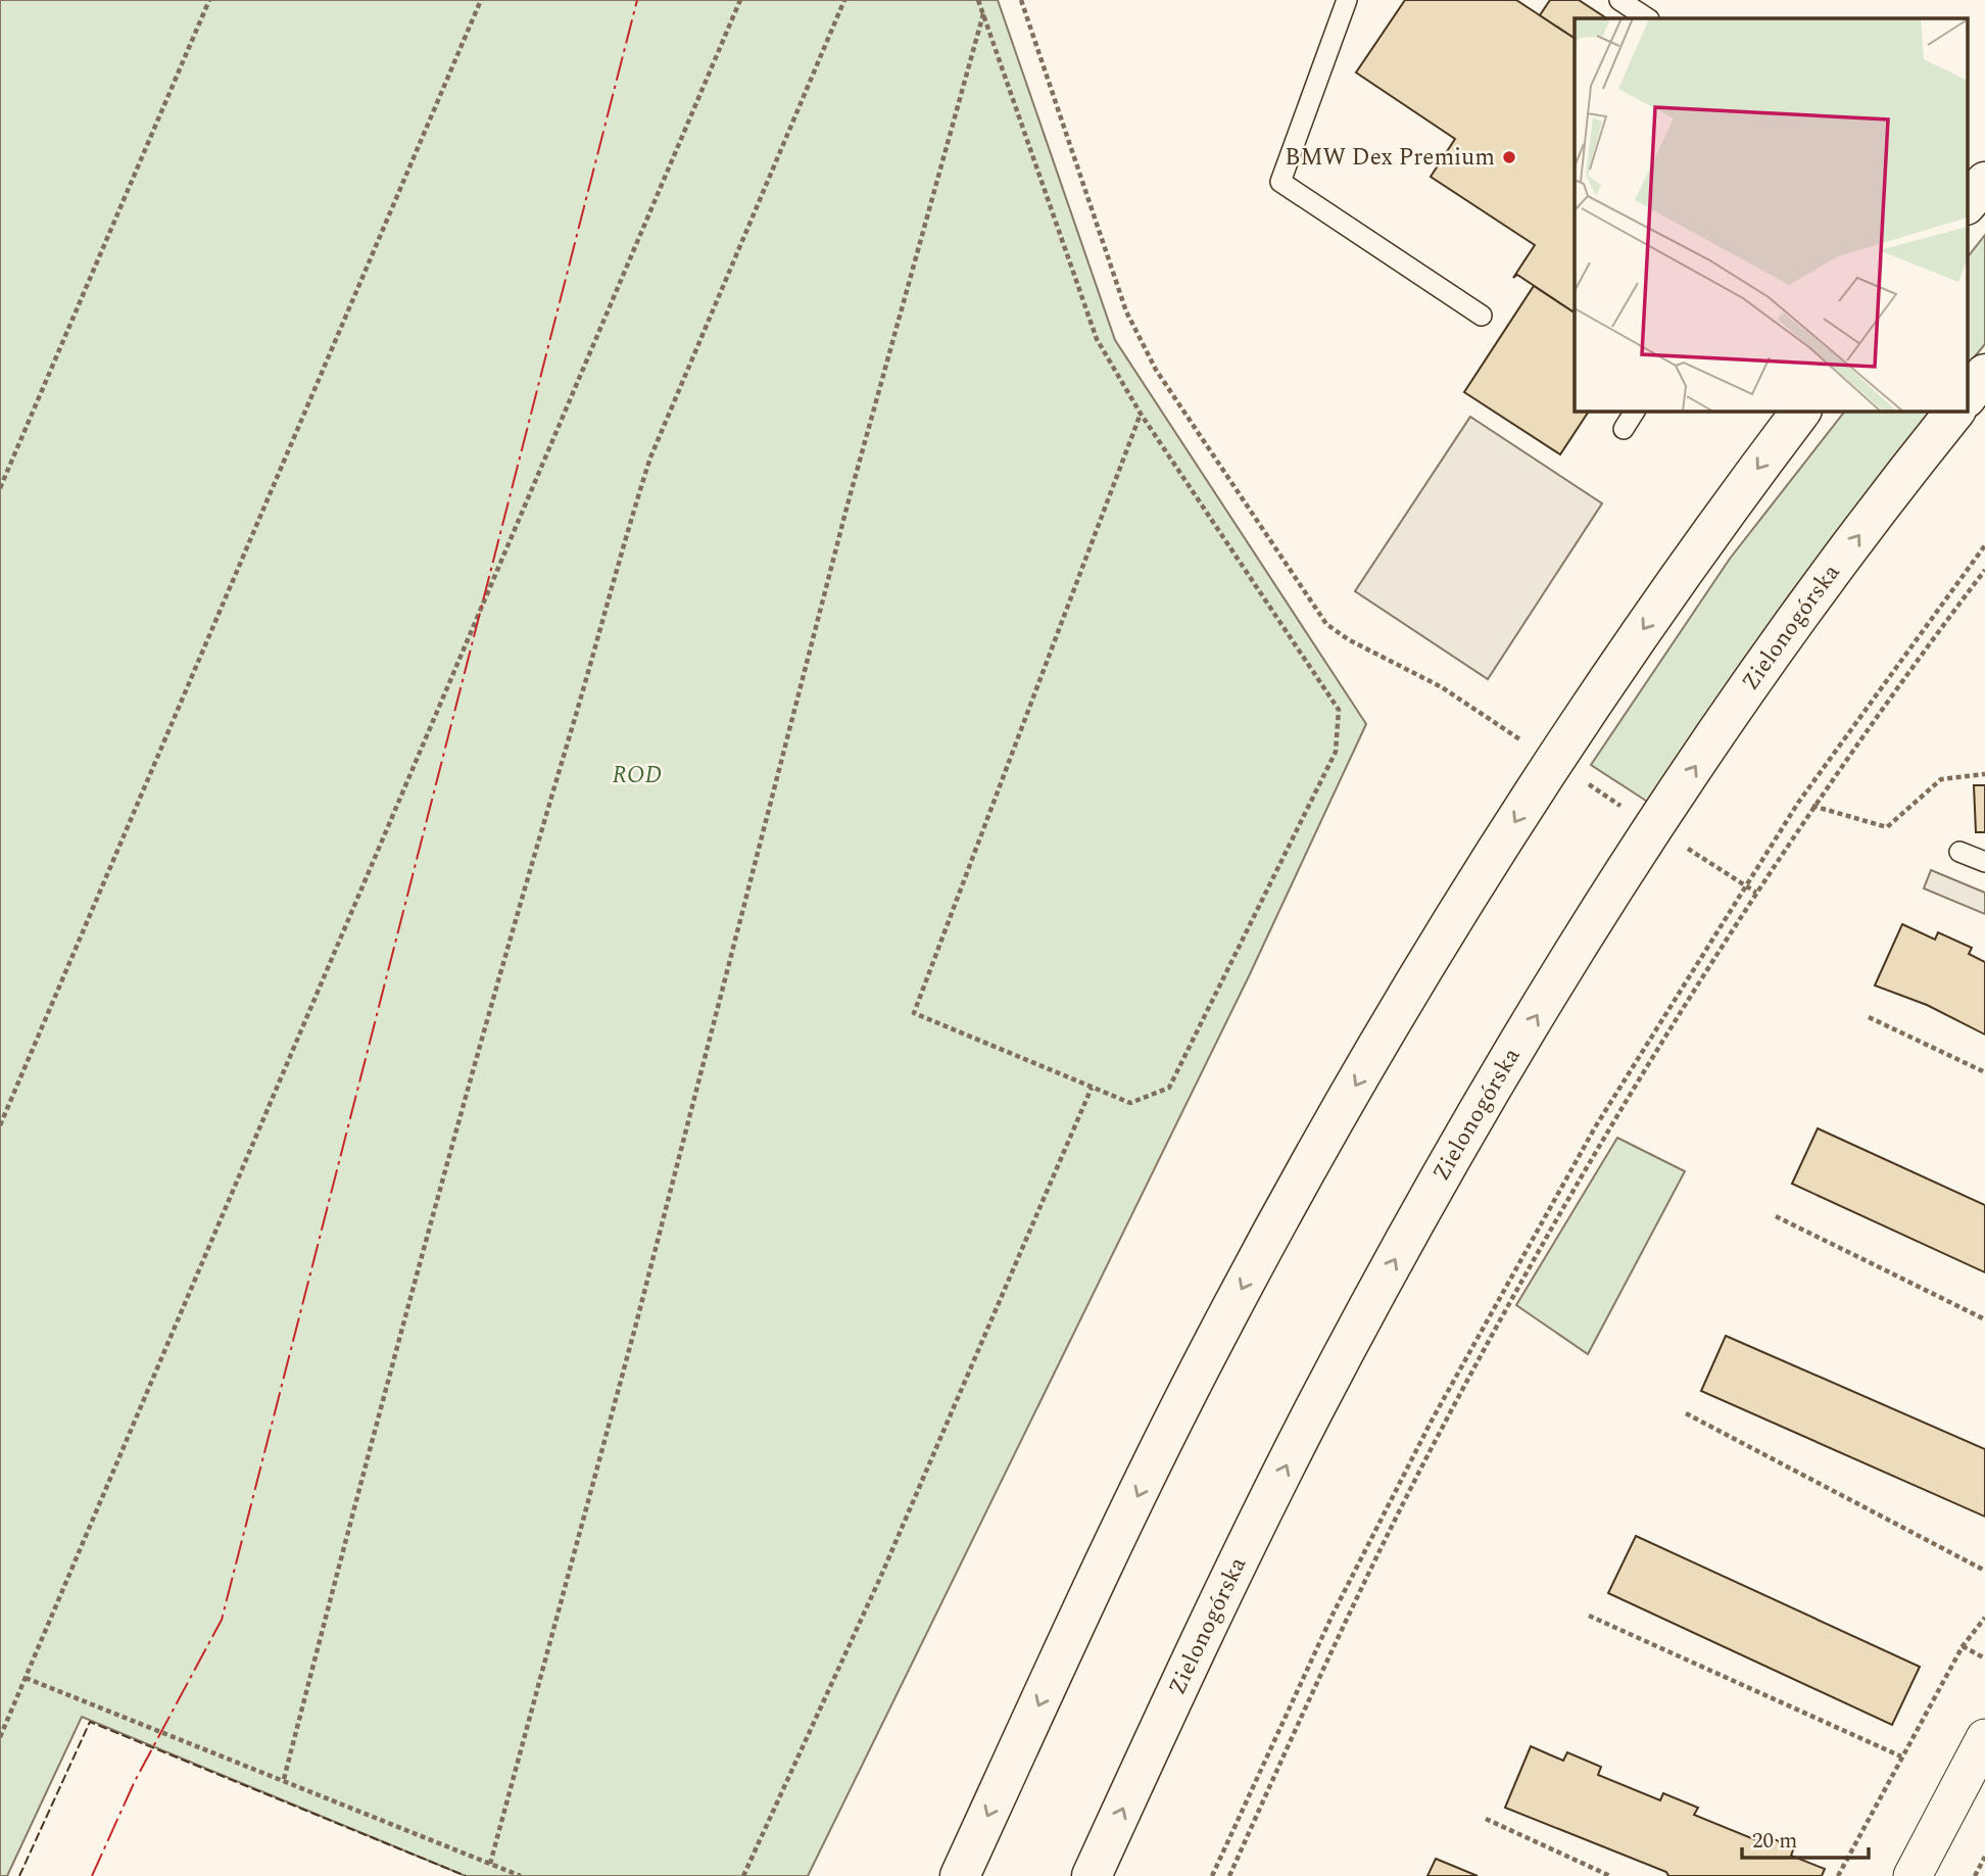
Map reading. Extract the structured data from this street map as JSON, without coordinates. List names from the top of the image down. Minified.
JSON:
{"streets":{"main road":["Zielonogórska"]},"parks":["ROD"],"places":["BMW Dex Premium"],"scale_bar":"20 m"}
